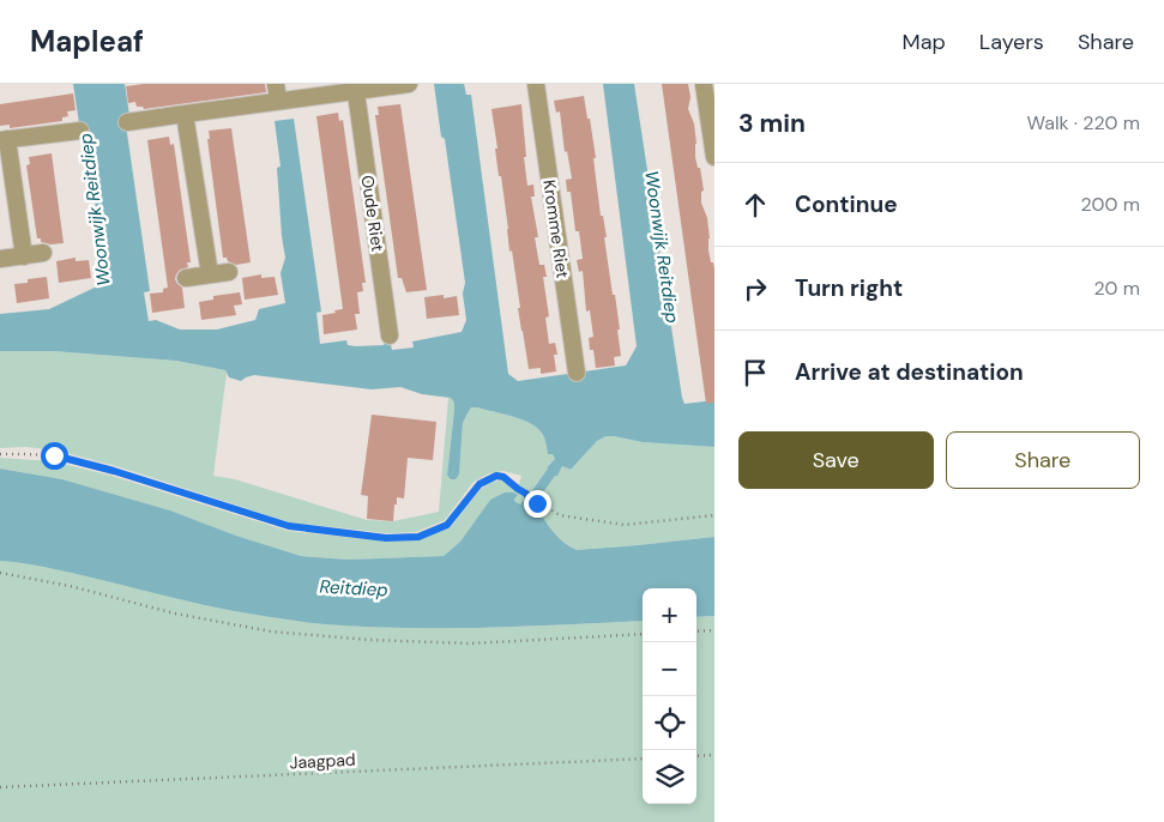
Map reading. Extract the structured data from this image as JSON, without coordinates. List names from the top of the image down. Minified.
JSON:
{"streets":{"street":["Oude Riet","Kromme Riet"],"path":["Jaagpad"]},"water":["Woonwijk Reitdiep","Reitdiep"],"page":{"header":"Mapleaf","nav":["Map","Layers","Share"],"heading":["3 min","Walk · 220 m"],"list":[["Continue","200 m"],["Turn right","20 m"],"Arrive at destination"],"buttons":["Save","Share"],"map_buttons":["+","−"]}}
